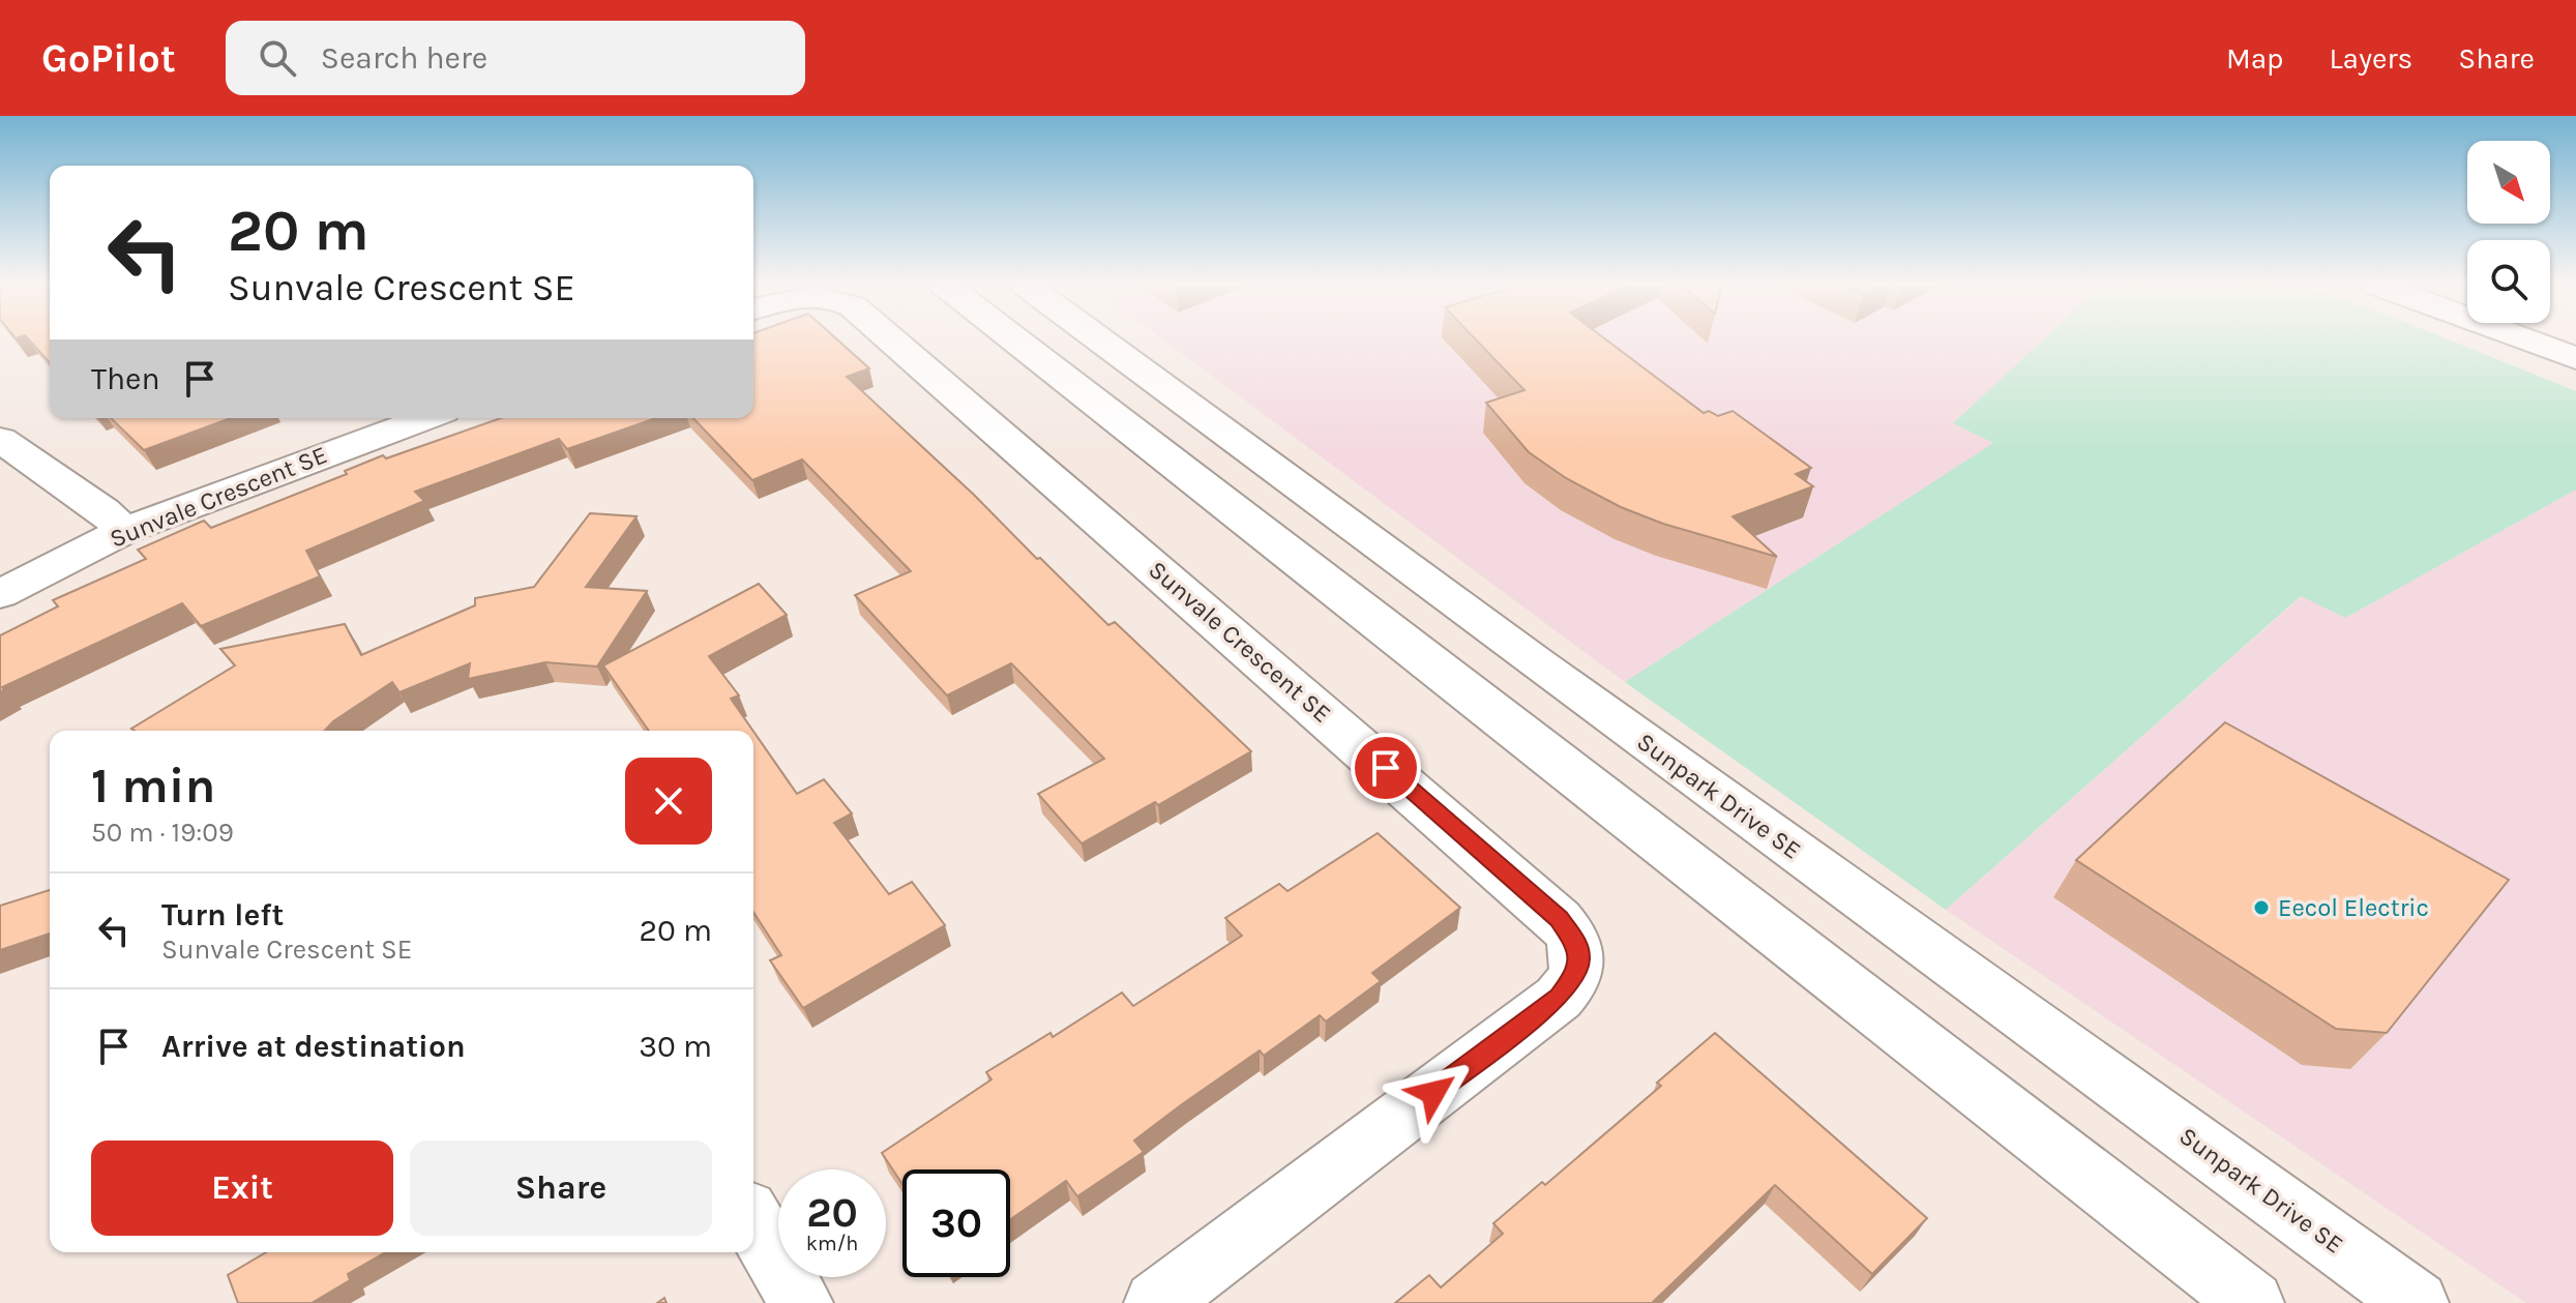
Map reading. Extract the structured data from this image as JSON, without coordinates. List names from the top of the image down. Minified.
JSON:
{"streets":{"street":["Sunvale Crescent SE","Sunpark Drive SE"]},"places":["Eecol Electric"],"north":"bottom right","page":{"header":"GoPilot","search":"Search here","nav":["Map","Layers","Share"],"turn":["20 m","Sunvale Crescent SE"],"then":"Then","heading":["1 min","50 m · 19:09"],"list":[{"name":"Turn left","note":"Sunvale Crescent SE","value":"20 m"},{"name":"Arrive at destination","value":"30 m"}],"buttons":["Exit","Share"],"speed":"20 km/h","limit":"30"}}
